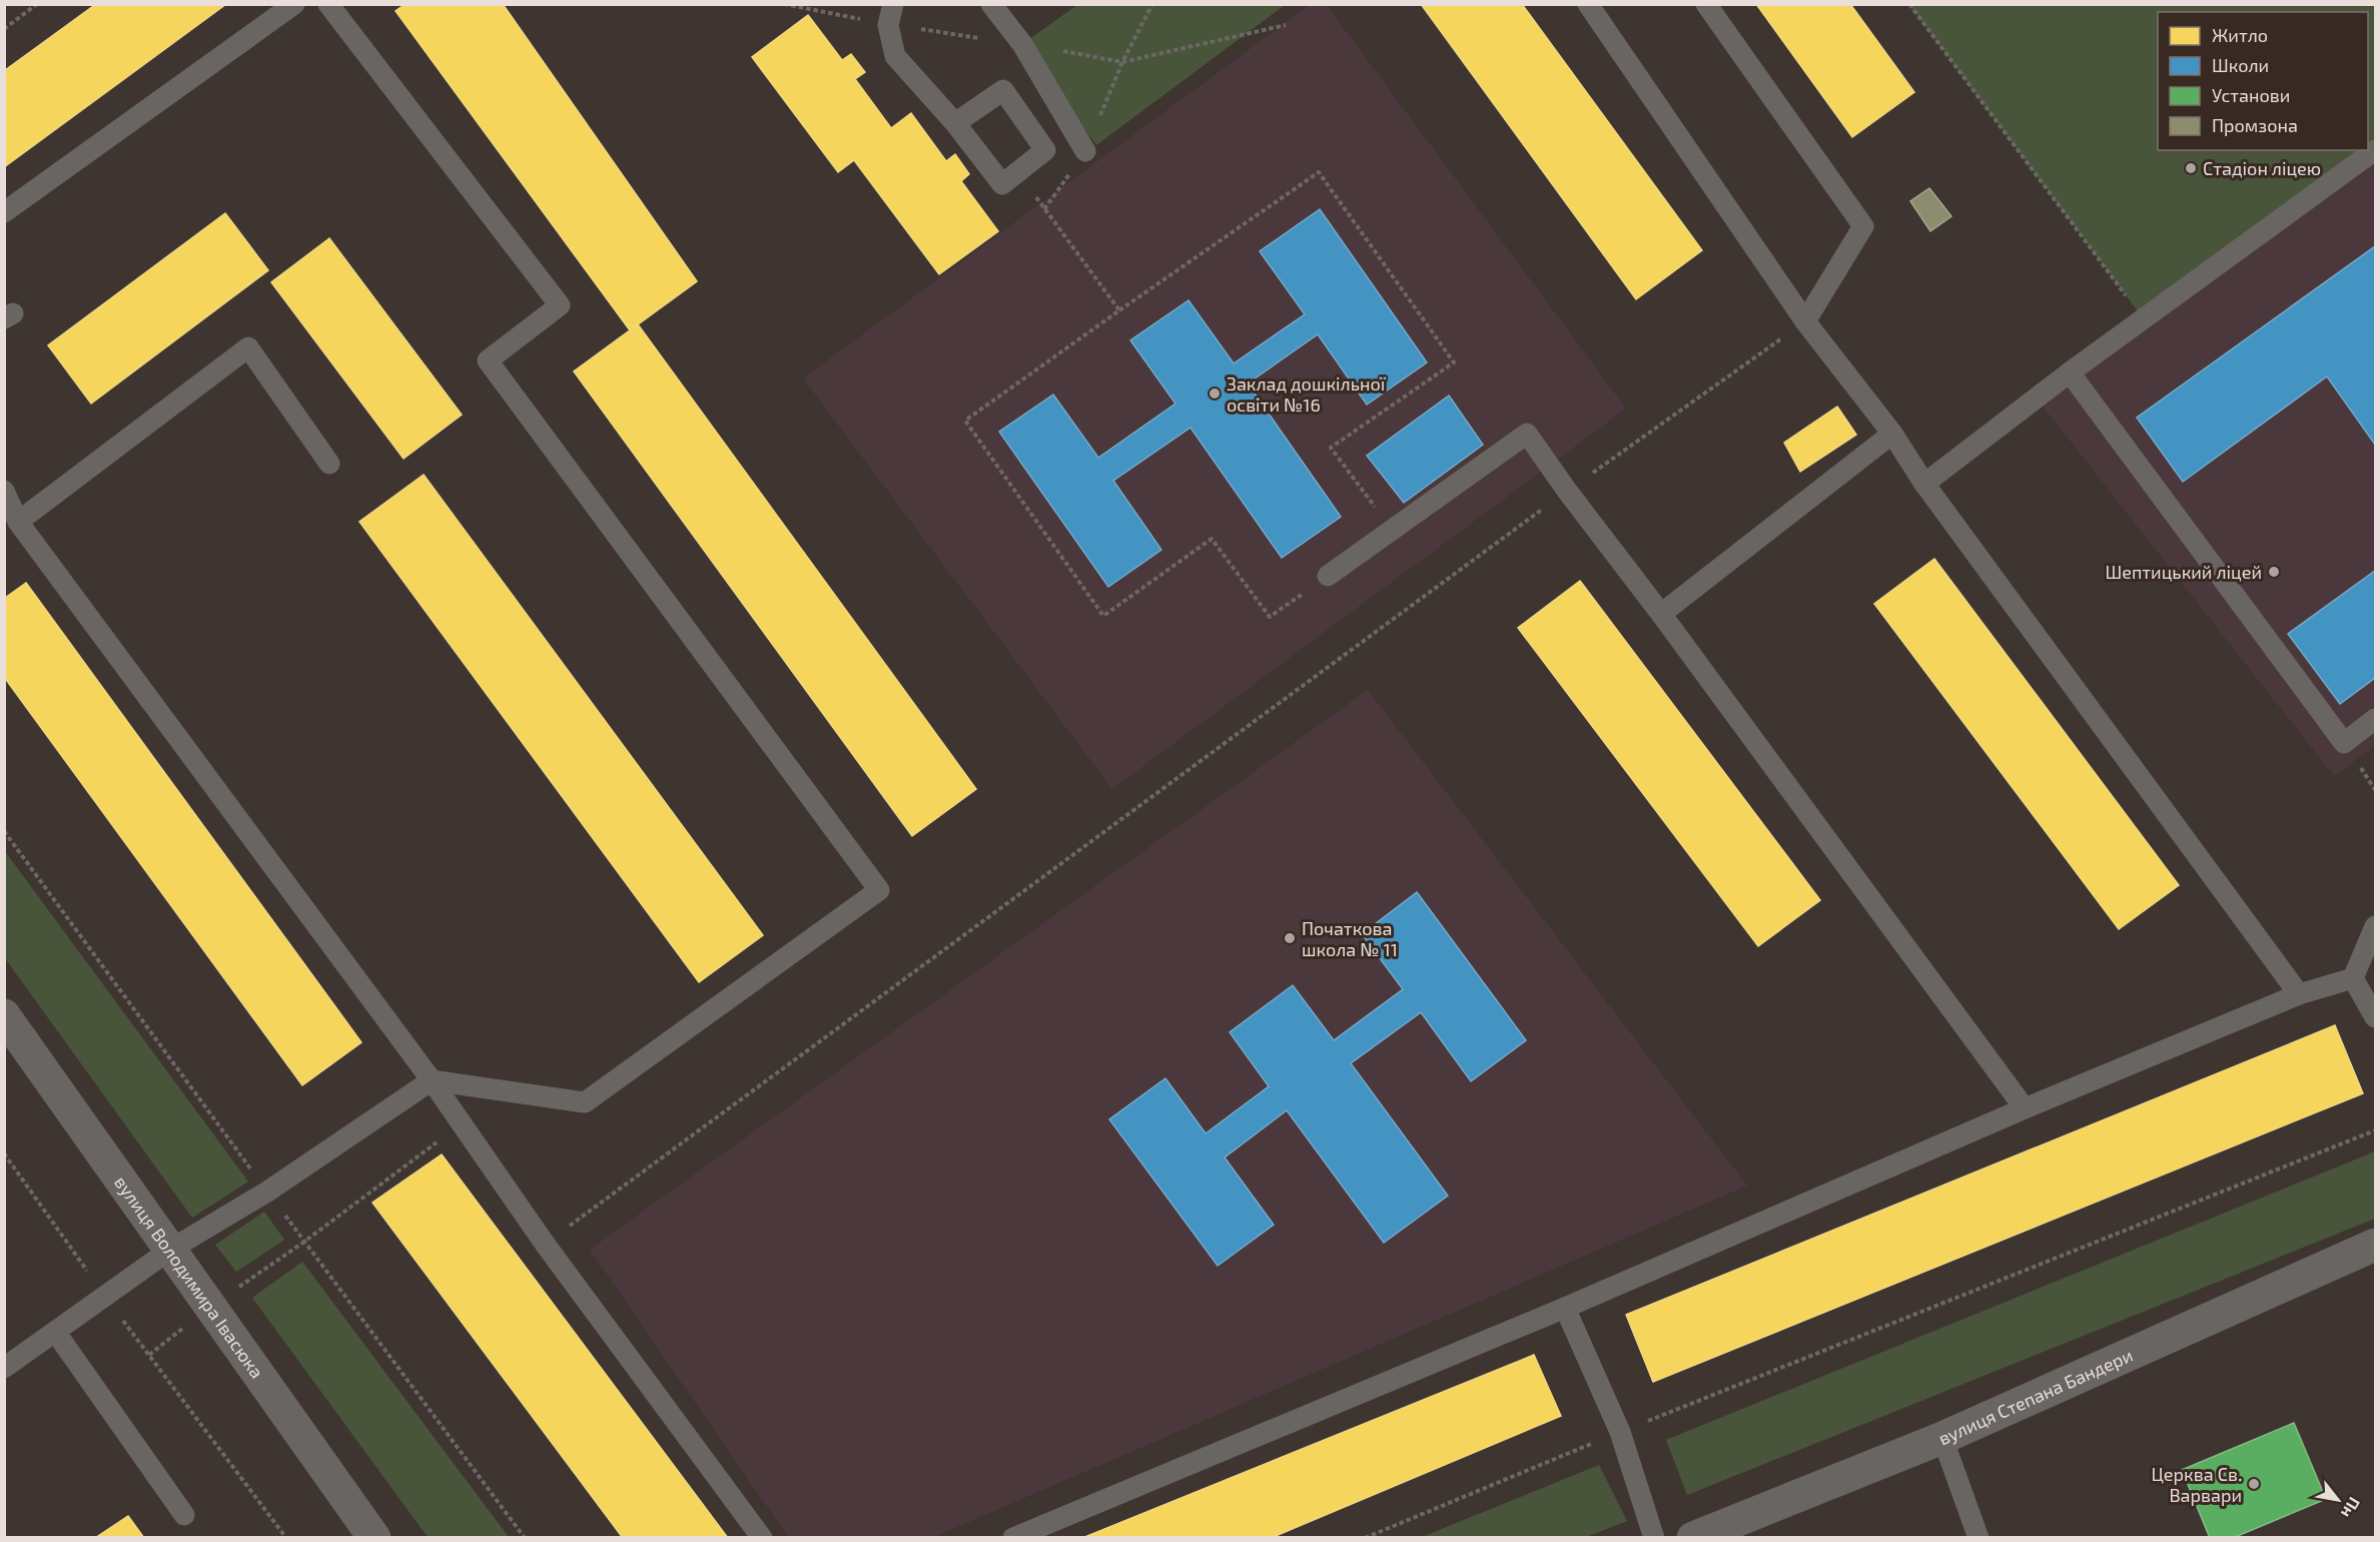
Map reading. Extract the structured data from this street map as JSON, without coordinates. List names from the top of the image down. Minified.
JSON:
{"streets":{"street":["вулиця Володимира Івасюка","вулиця Степана Бандери"]},"places":["Стадіон ліцею","Заклад дошкільної освіти №16","Шептицький ліцей","Початкова школа № 11","Церква Св. Варвари"],"legend":["Житло","Школи","Установи","Промзона"],"north":"bottom right"}
